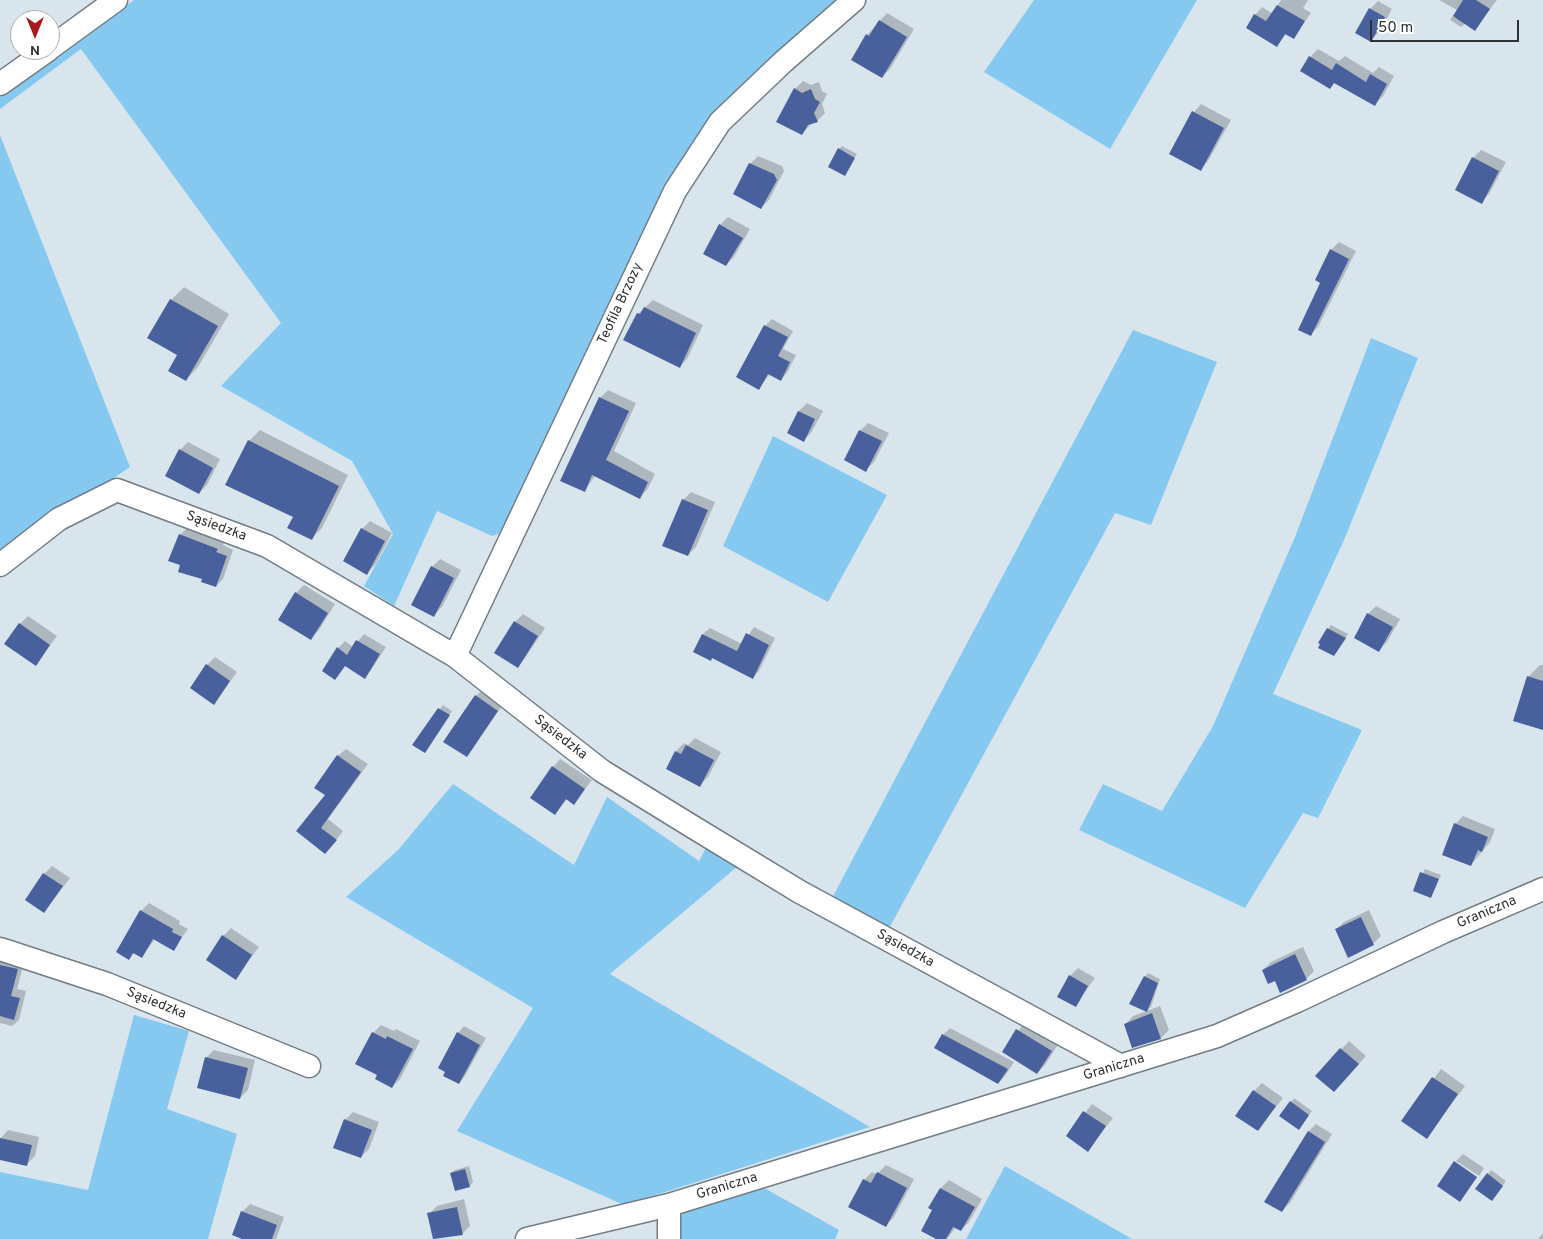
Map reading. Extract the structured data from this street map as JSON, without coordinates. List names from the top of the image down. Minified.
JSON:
{"streets":{"street":["Teofila Brzozy","Sąsiedzka","Graniczna"]},"crossings":[["Teofila Brzozy","Sąsiedzka"],["Sąsiedzka","Graniczna"]],"scale_bar":"50 m","north":"bottom"}
